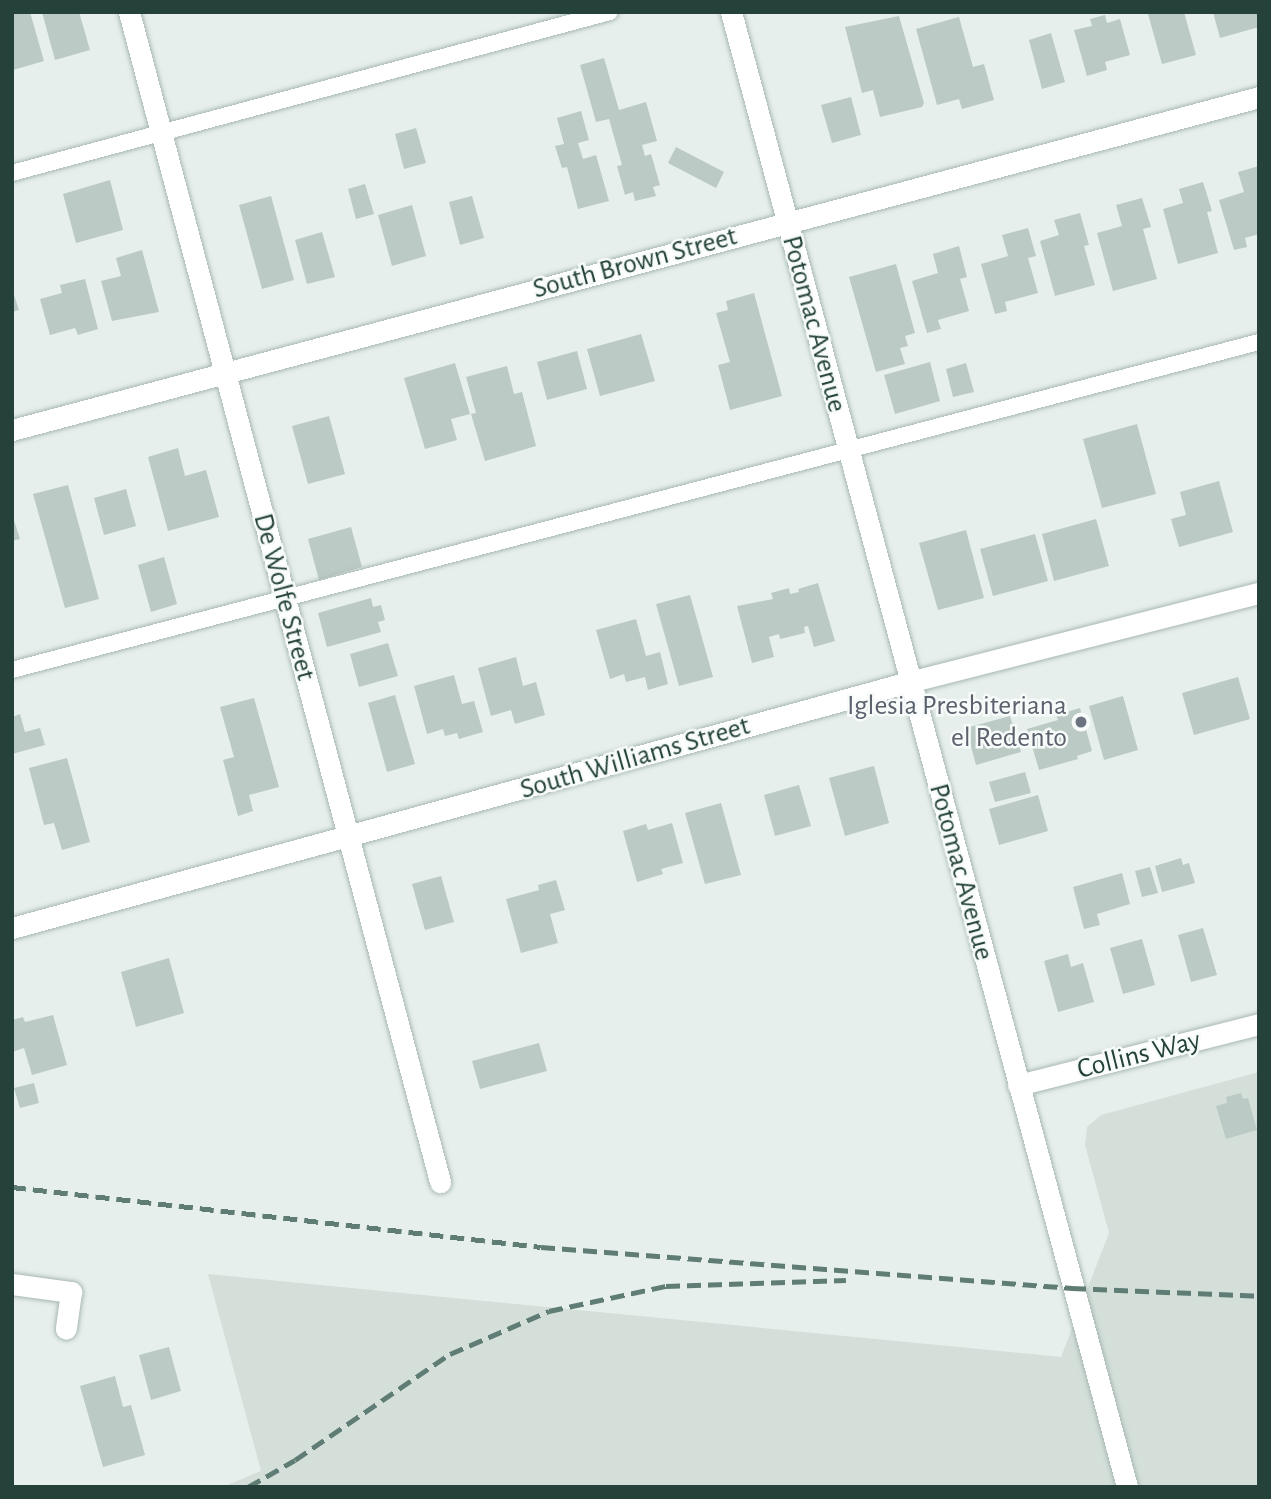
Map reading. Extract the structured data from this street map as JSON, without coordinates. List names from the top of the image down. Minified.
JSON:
{"streets":{"street":["South Brown Street","Potomac Avenue","De Wolfe Street","South Williams Street","Collins Way"]},"crossings":[["South Brown Street","Potomac Avenue"],["South Brown Street","De Wolfe Street"],["Potomac Avenue","South Williams Street"],["Potomac Avenue","Collins Way"],["De Wolfe Street","South Williams Street"]],"places":["Iglesia Presbiteriana el Redento"]}
